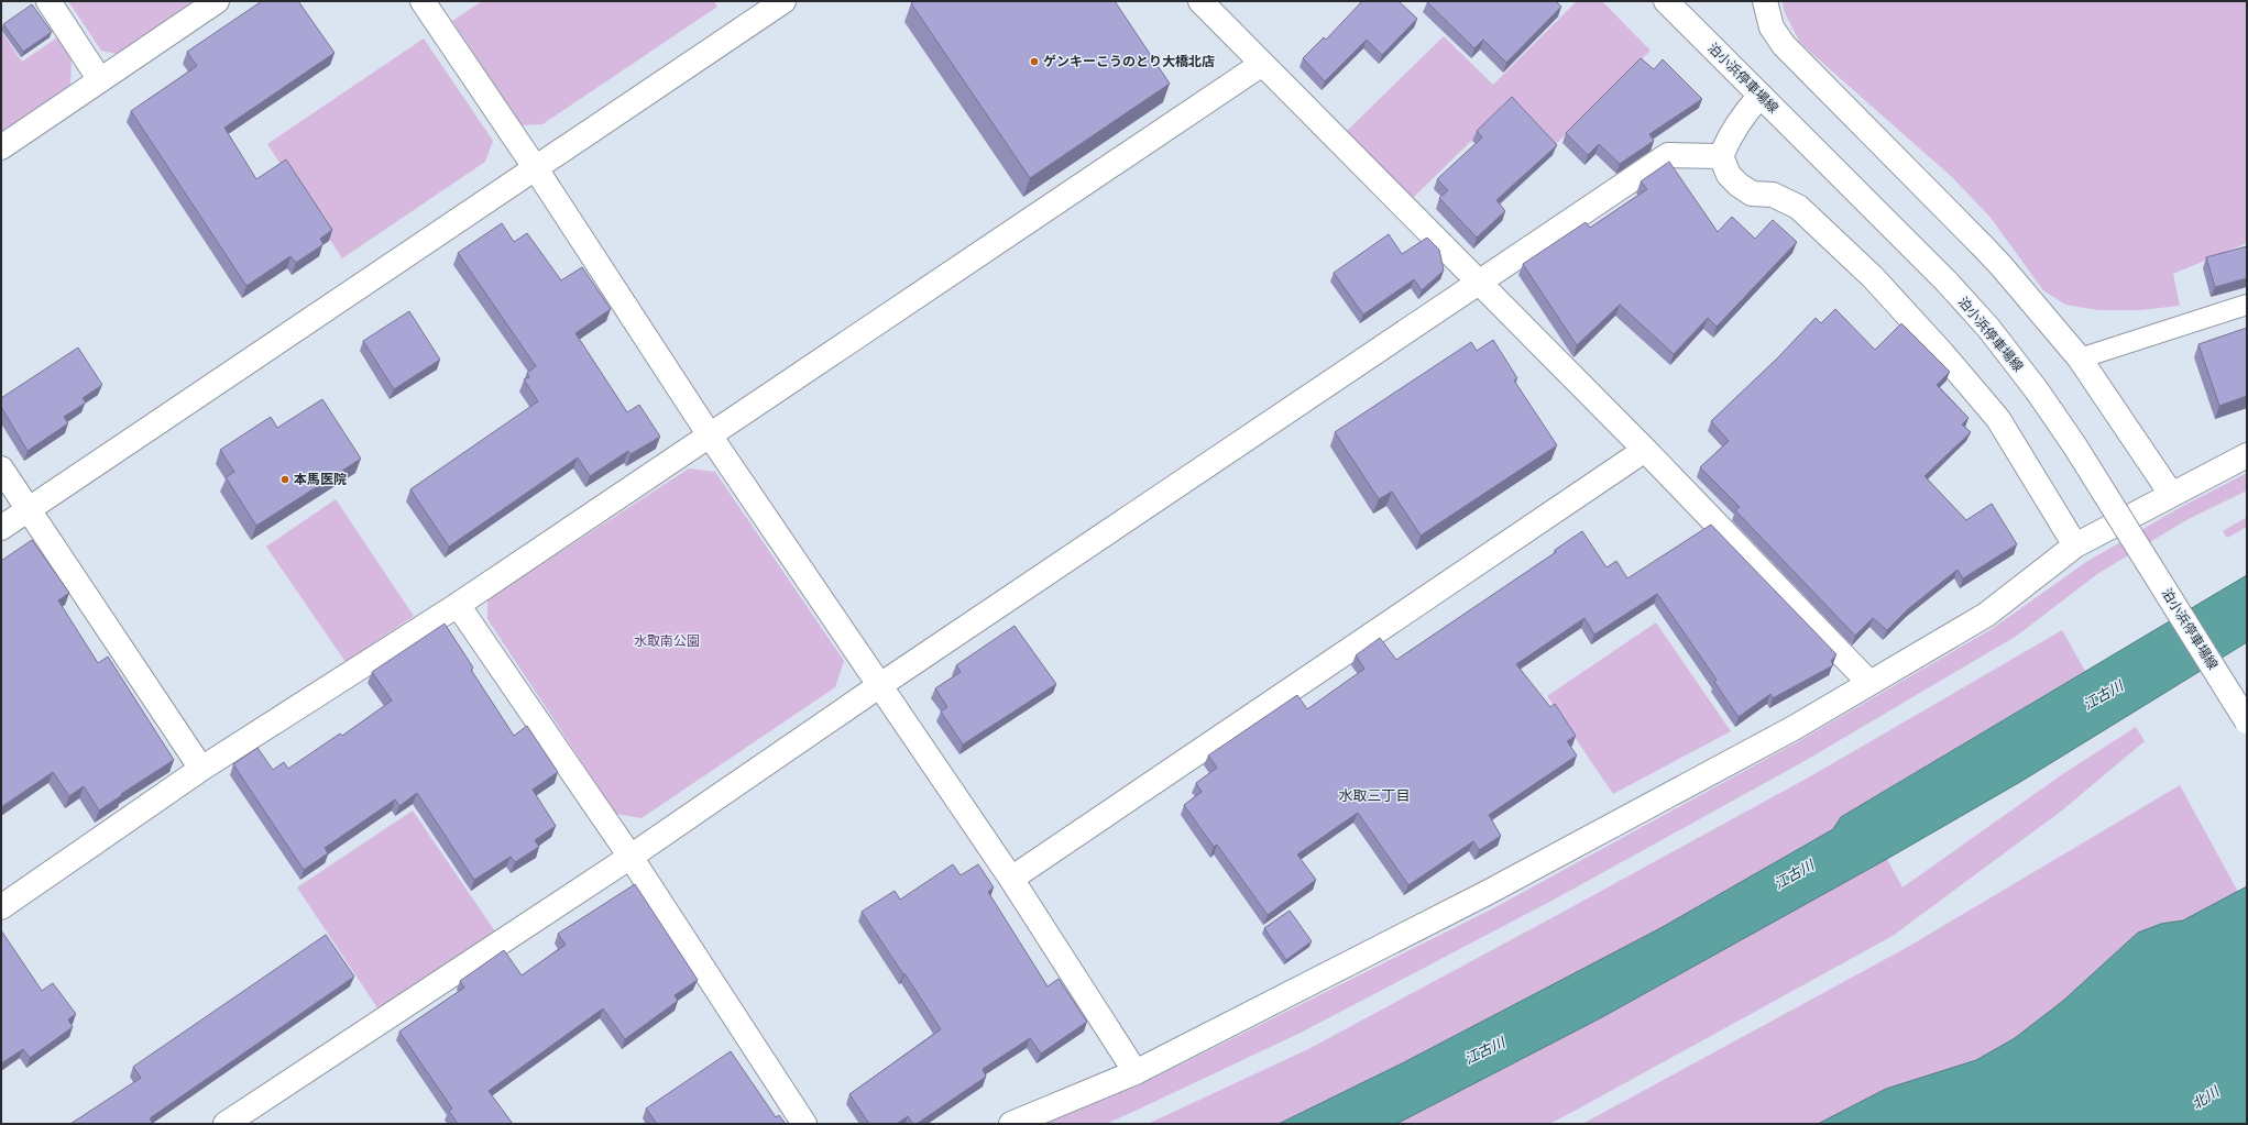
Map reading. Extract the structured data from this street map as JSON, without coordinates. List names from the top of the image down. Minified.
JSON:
{"streets":{"street":["泊小浜停車場線"]},"districts":["水取三丁目"],"water":["江古川","北川"],"parks":["水取南公園"],"places":["ゲンキーこうのとり大橋北店","本馬医院"]}
